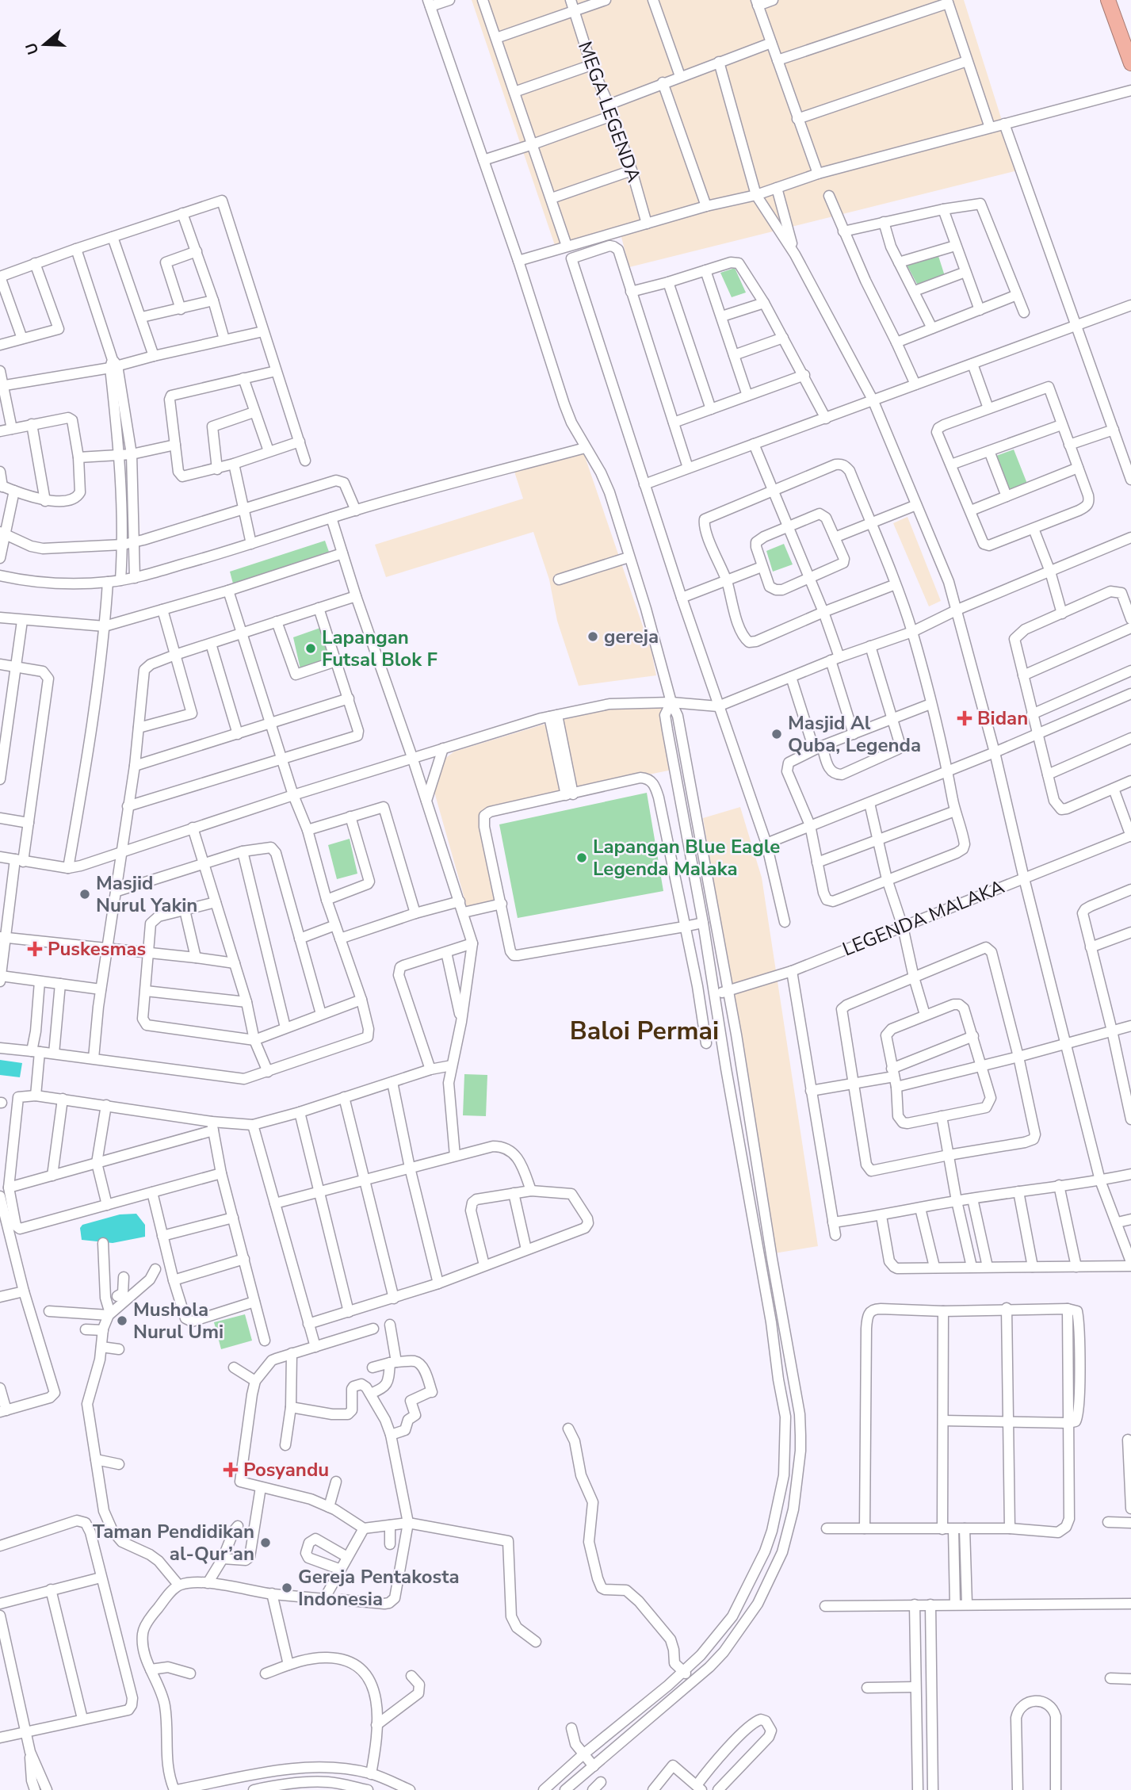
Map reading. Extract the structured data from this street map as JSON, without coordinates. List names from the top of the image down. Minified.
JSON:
{"streets":{"street":["MEGA LEGENDA","LEGENDA MALAKA"]},"districts":["Baloi Permai"],"places":{"other":["gereja","Lapangan Futsal Blok F","Masjid Al Quba, Legenda","Lapangan Blue Eagle Legenda Malaka","Masjid Nurul Yakin","Mushola Nurul Umi","Taman Pendidikan al-Qur’an","Gereja Pentakosta Indonesia"],"health":["Bidan","Puskesmas","Posyandu"]},"north":"left"}
